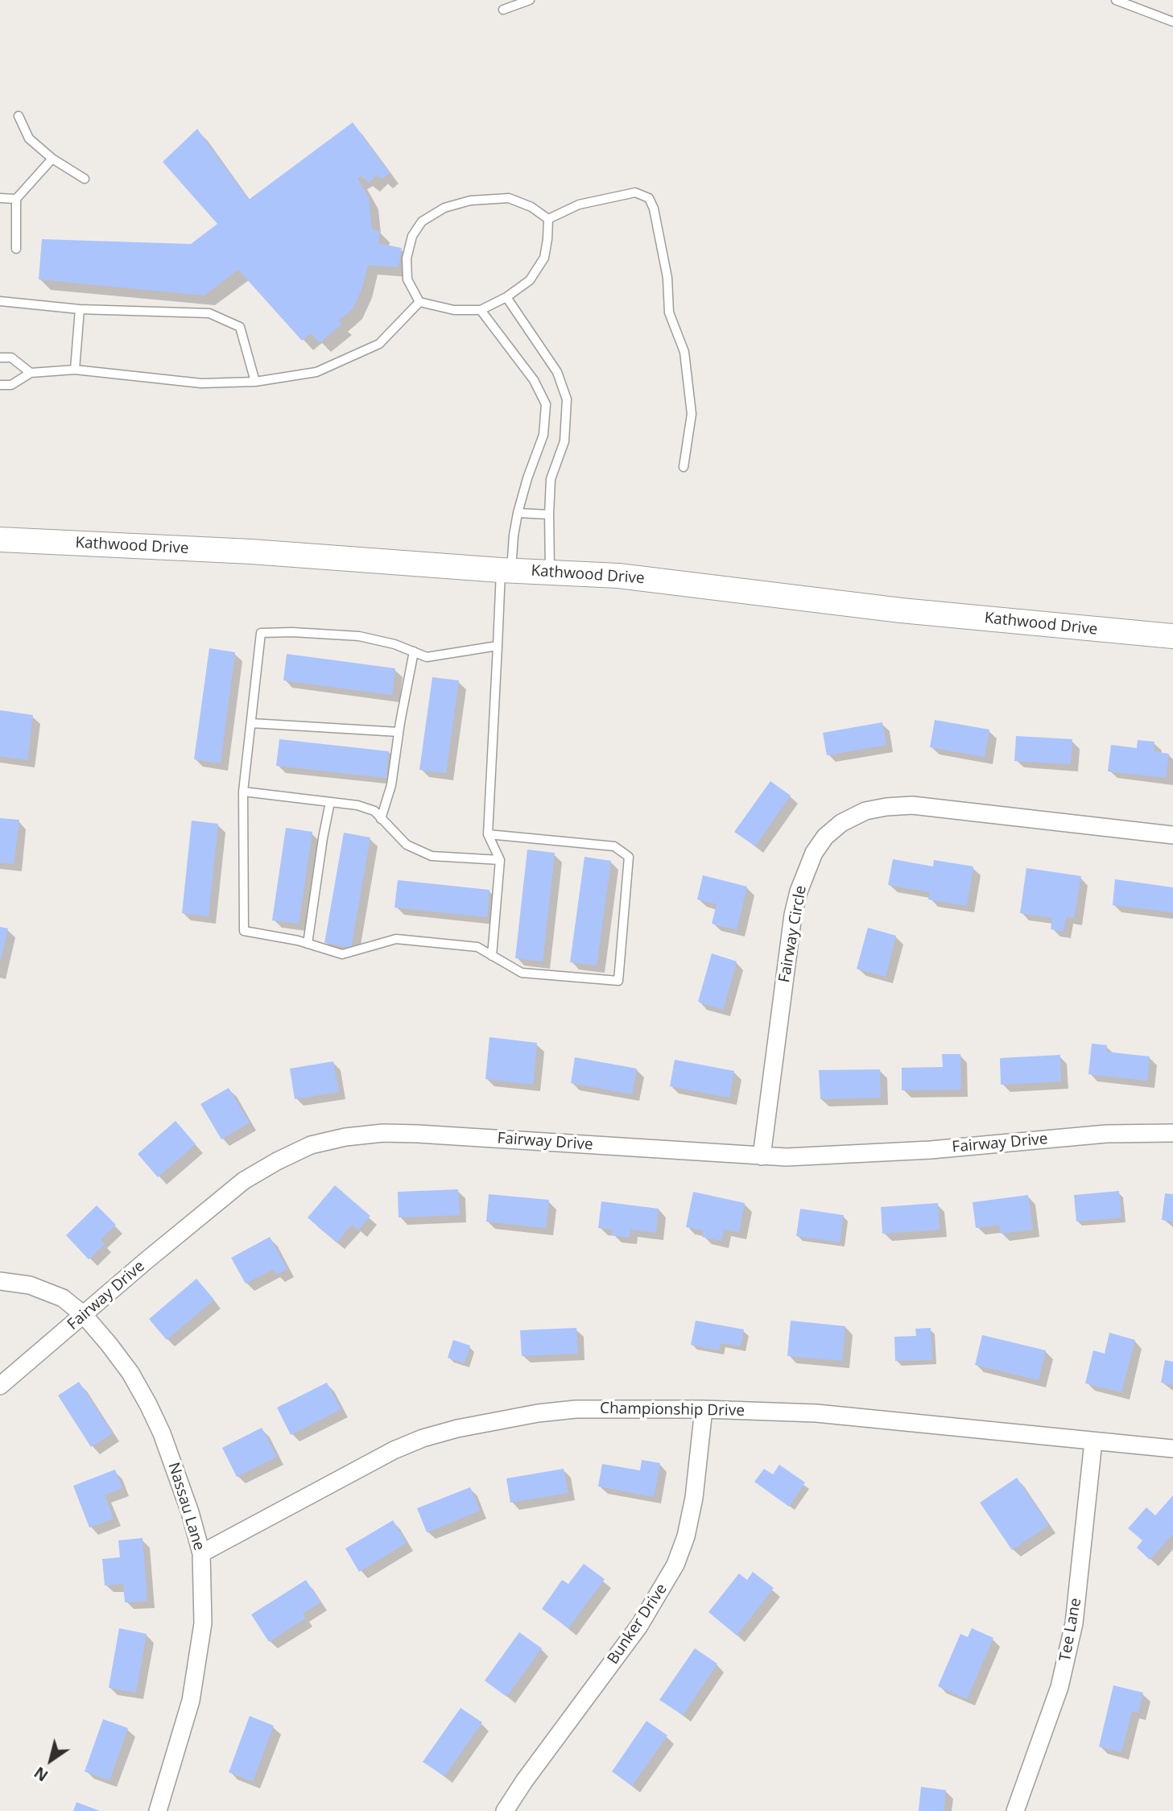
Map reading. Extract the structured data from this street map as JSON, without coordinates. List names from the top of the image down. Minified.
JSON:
{"streets":{"street":["Kathwood Drive","Fairway Circle","Fairway Drive","Championship Drive","Nassau Lane","Bunker Drive","Tee Lane"]},"crossings":[["Fairway Circle","Fairway Drive"],["Fairway Drive","Nassau Lane"],["Championship Drive","Nassau Lane"],["Championship Drive","Bunker Drive"],["Championship Drive","Tee Lane"]],"north":"bottom left"}
